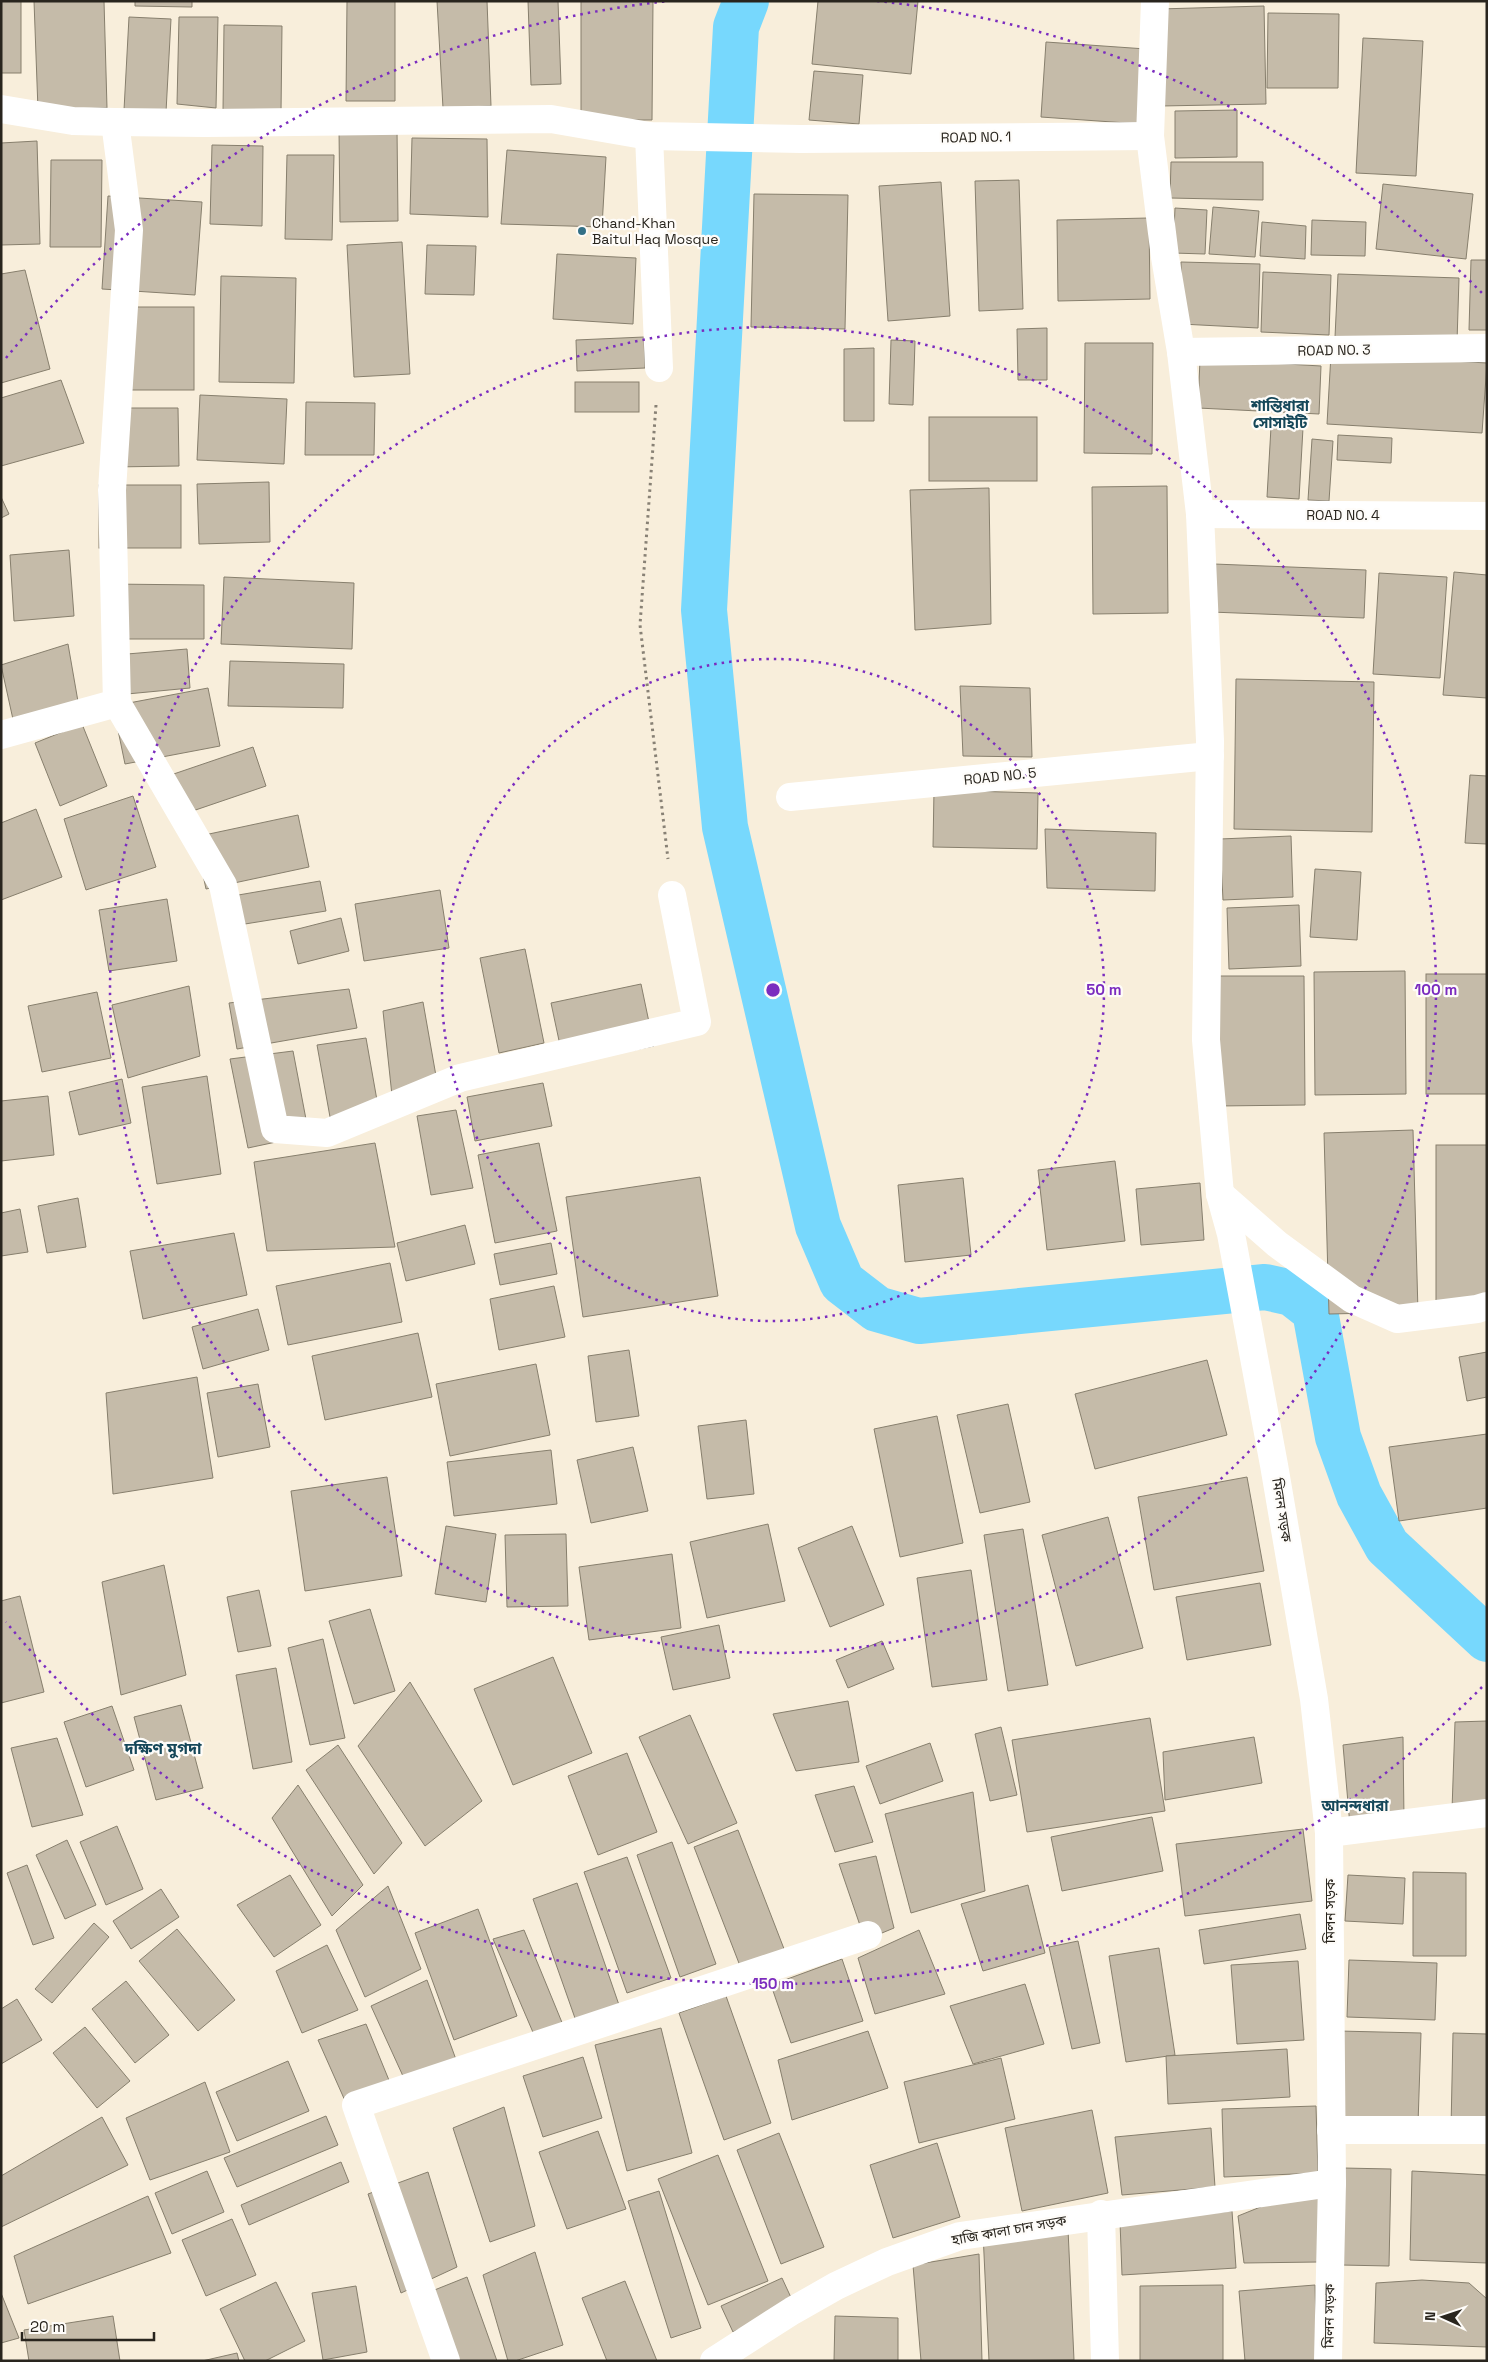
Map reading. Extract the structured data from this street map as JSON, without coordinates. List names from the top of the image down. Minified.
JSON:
{"streets":{"street":["ROAD NO. 1","ROAD NO. 3","ROAD NO. 4","ROAD NO. 5","মিলন সড়ক","হাজি কালা চান সড়ক"]},"crossings":[["ROAD NO. 1","মিলন সড়ক"],["ROAD NO. 3","মিলন সড়ক"],["ROAD NO. 4","মিলন সড়ক"],["ROAD NO. 5","মিলন সড়ক"],["মিলন সড়ক","হাজি কালা চান সড়ক"]],"districts":["শান্তিধারা সোসাইটি","দক্ষিণ মুগদা","আনন্দধারা"],"places":["Chand-Khan Baitul Haq Mosque"],"scale_bar":"20 m","north":"left","rings":["50 m","100 m","150 m"]}
